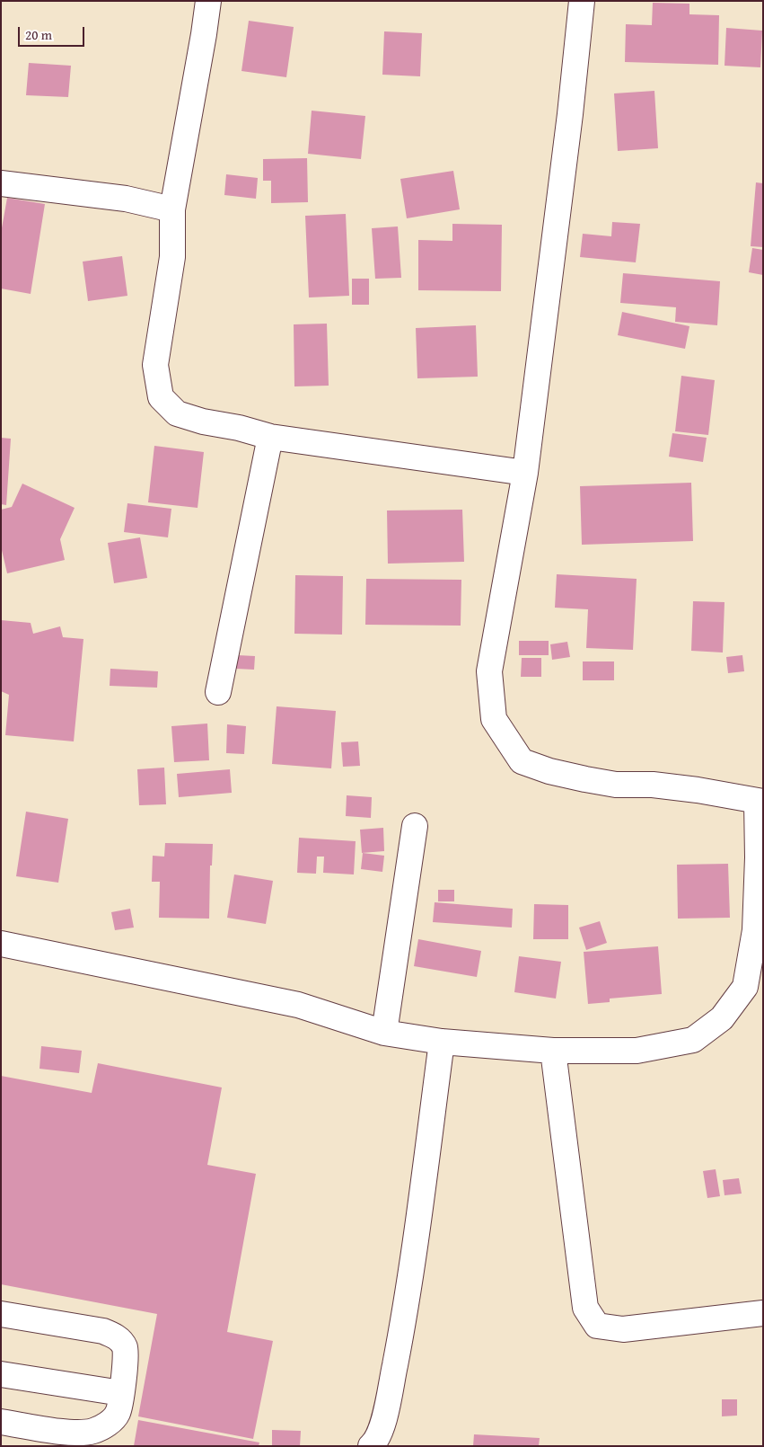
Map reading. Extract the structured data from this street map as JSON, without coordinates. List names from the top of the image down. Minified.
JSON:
{"scale_bar":"20 m"}
